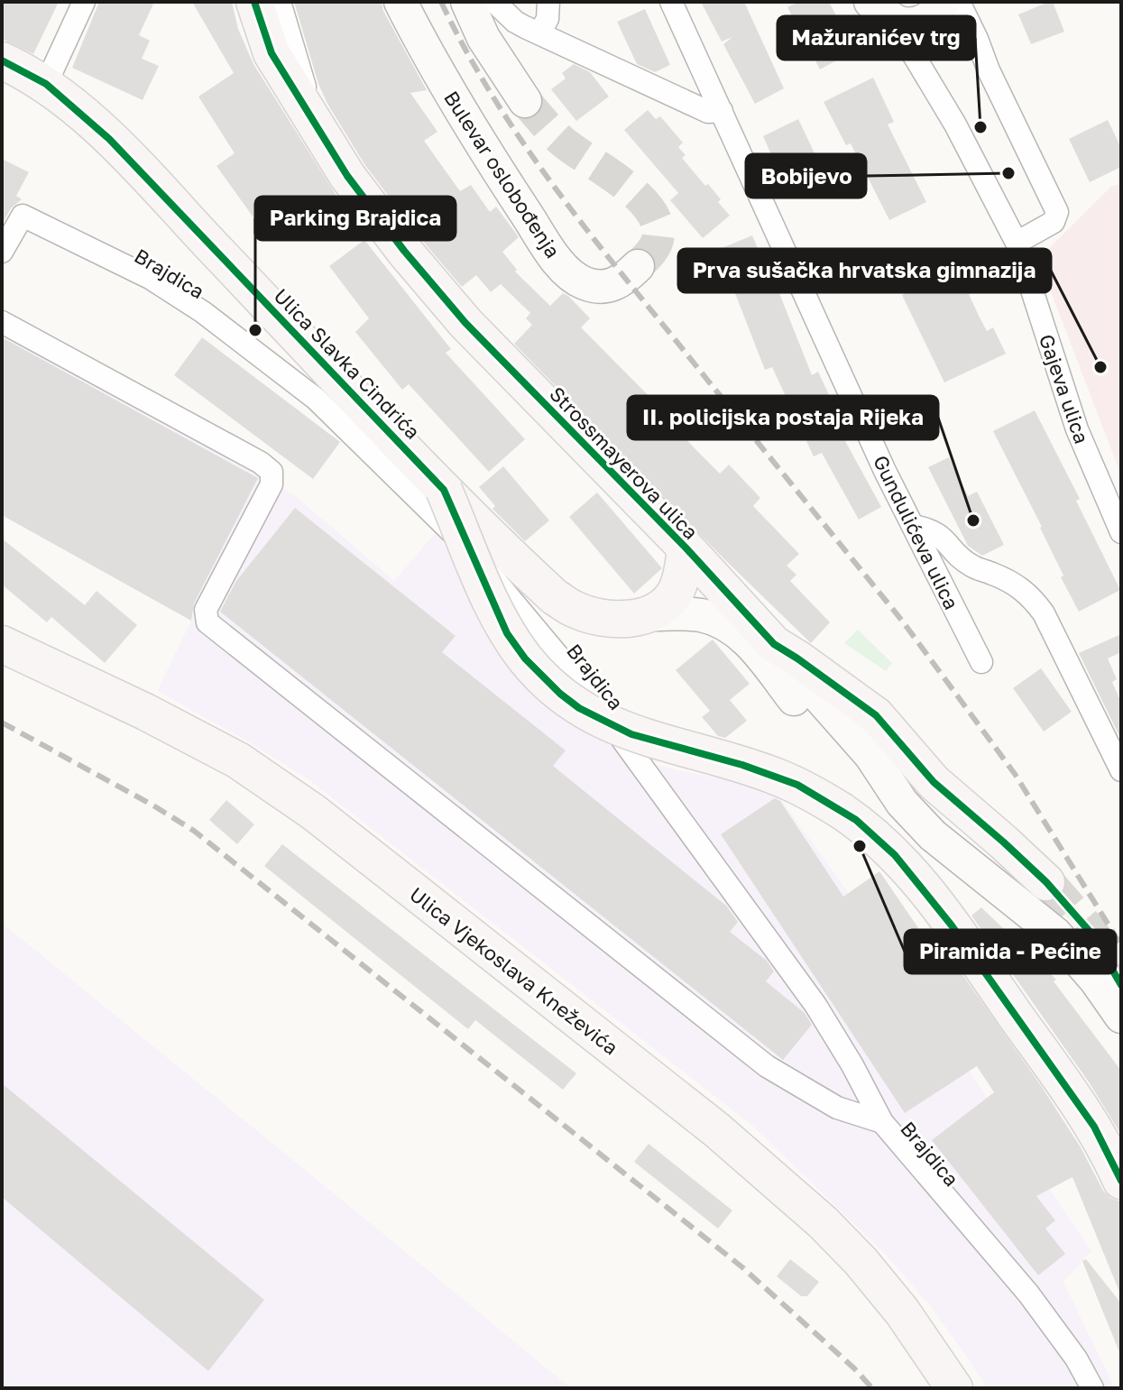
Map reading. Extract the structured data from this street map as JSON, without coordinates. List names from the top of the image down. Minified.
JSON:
{"streets":{"main road":["Bulevar oslobođenja","Ulica Slavka Cindrića","Strossmayerova ulica","Ulica Vjekoslava Kneževića"],"street":["Brajdica","Gajeva ulica","Gundulićeva ulica"]},"places":["Mažuranićev trg","Bobijevo","Parking Brajdica","Prva sušačka hrvatska gimnazija","II. policijska postaja Rijeka","Piramida - Pećine"]}
